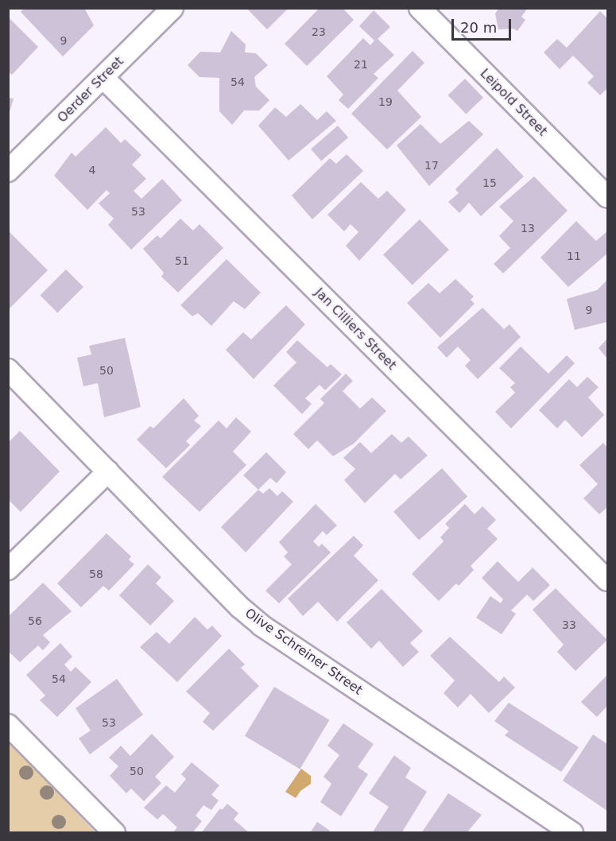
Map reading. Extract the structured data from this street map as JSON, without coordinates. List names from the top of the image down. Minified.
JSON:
{"streets":{"street":["Oerder Street","Leipold Street","Jan Cilliers Street","Olive Schreiner Street"]},"crossings":[["Oerder Street","Jan Cilliers Street"]],"house_numbers":["23","9","21","54","19","17","4","15","53","13","11","51","9","50","58","56","33","54","53","50"],"scale_bar":"20 m"}
